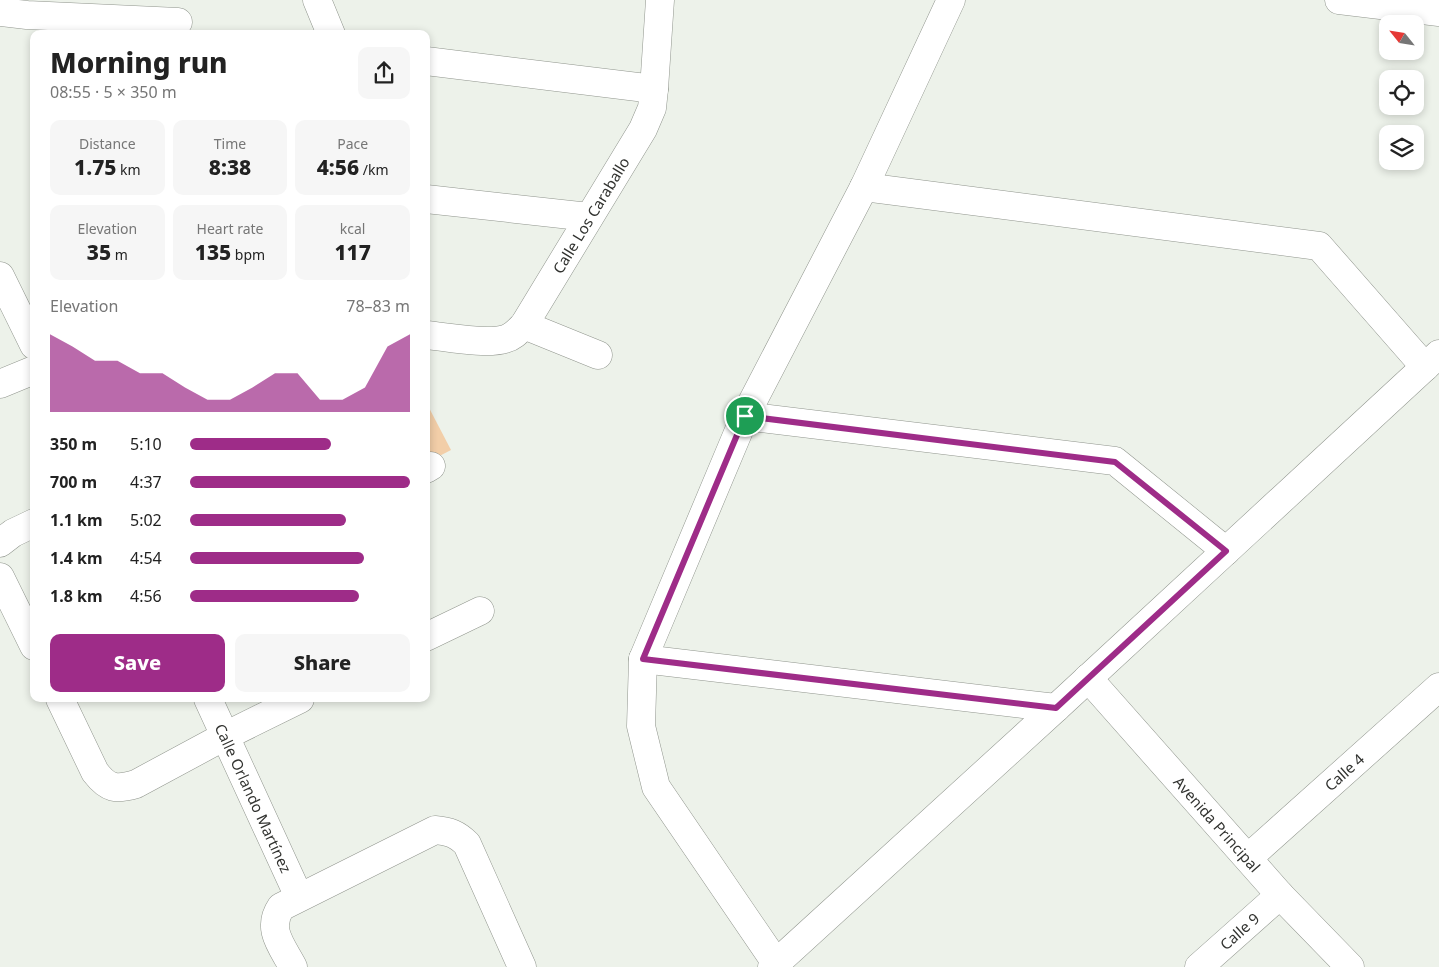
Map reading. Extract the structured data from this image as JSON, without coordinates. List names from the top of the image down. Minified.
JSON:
{"streets":{"street":["Calle Los Caraballo","Calle 4","Calle Orlando Martínez","Avenida Principal","Calle 9"]},"crossings":[["Calle 4","Avenida Principal"],["Avenida Principal","Calle 9"]],"north":"top left","page":{"heading":["Morning run","08:55 · 5 × 350 m"],"stats":[["Distance","1.75 km"],["Time","8:38"],["Pace","4:56 /km"],["Elevation","35 m"],["Heart rate","135 bpm"],["kcal","117"]],"chart":["Elevation","78–83 m"],"list":[{"name":"350 m","note":"5:10"},{"name":"700 m","note":"4:37"},{"name":"1.1 km","note":"5:02"},{"name":"1.4 km","note":"4:54"},{"name":"1.8 km","note":"4:56"}],"buttons":["Save","Share"]}}
